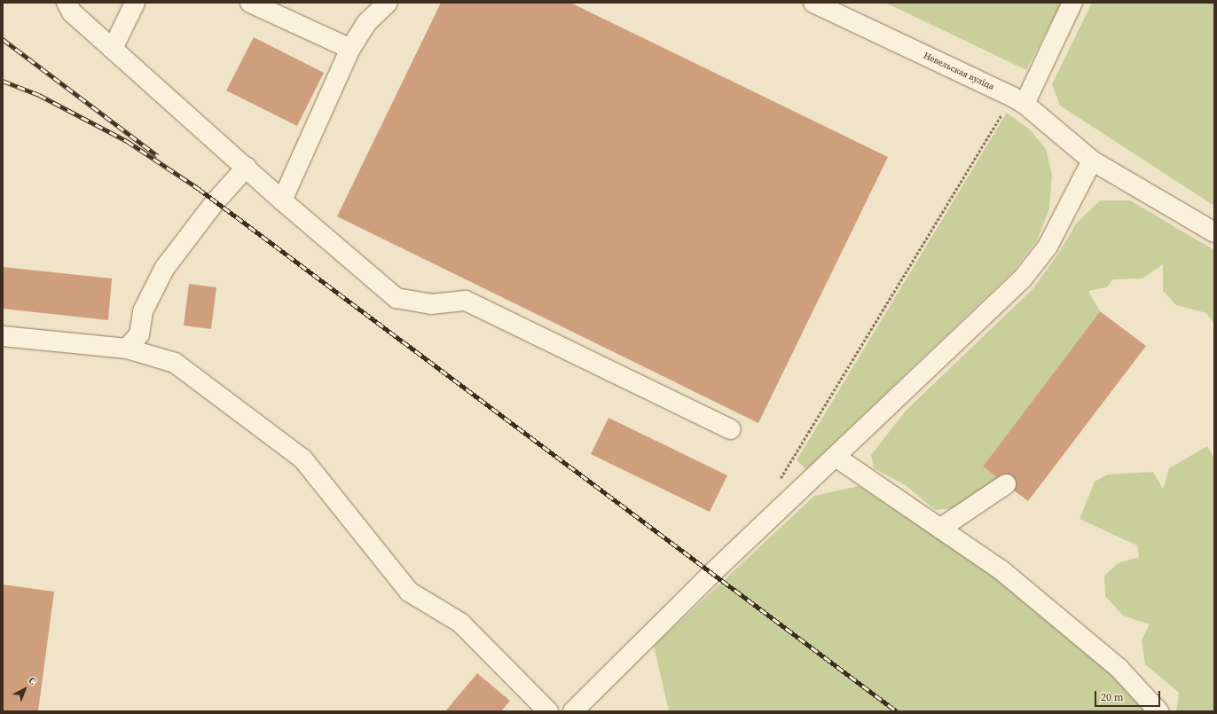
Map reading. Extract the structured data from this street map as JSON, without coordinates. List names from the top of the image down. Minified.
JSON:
{"streets":{"street":["Невельская вуліца"]},"scale_bar":"20 m","north":"top right"}
